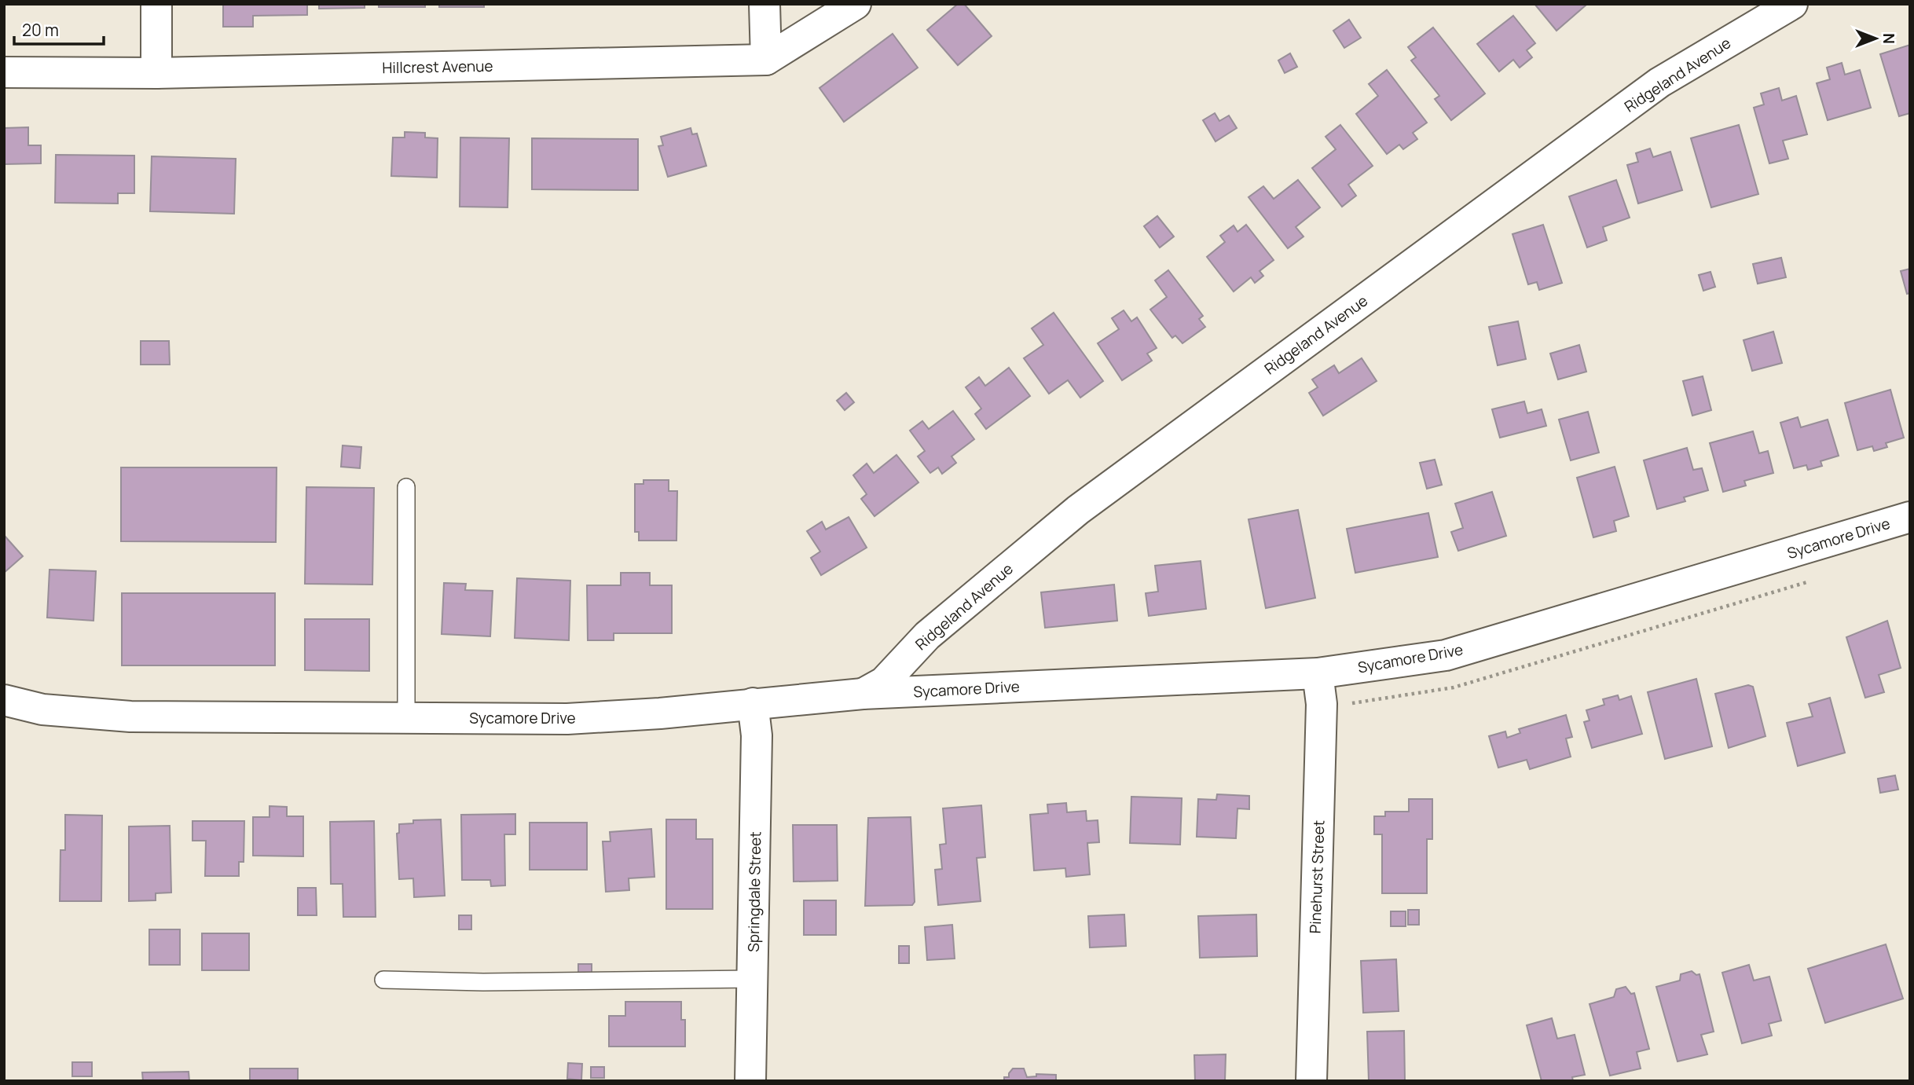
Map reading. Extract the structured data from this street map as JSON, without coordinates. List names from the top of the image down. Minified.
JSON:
{"streets":{"street":["Hillcrest Avenue","Ridgeland Avenue","Sycamore Drive","Pinehurst Street","Springdale Street"]},"crossings":[["Ridgeland Avenue","Sycamore Drive"],["Sycamore Drive","Pinehurst Street"],["Sycamore Drive","Springdale Street"]],"scale_bar":"20 m","north":"right"}
